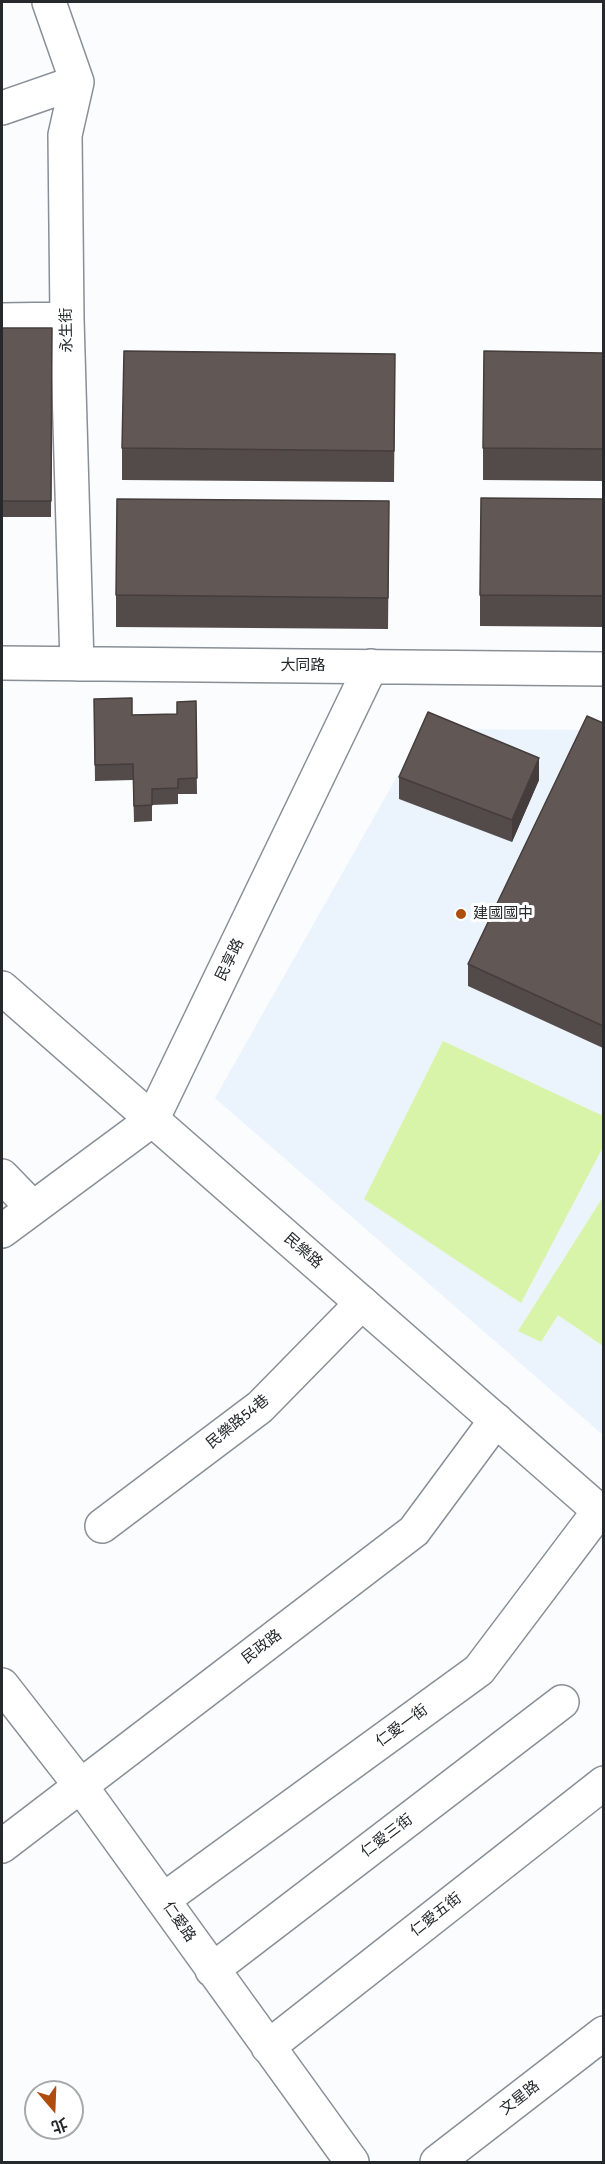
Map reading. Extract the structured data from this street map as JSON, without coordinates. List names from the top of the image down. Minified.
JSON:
{"streets":{"street":["永生街","大同路","民享路","民樂路","民樂路54巷","民政路","仁愛一街","仁愛三街","仁愛五街","仁愛路","文星路"]},"crossings":[["永生街","大同路"],["大同路","民享路"],["民享路","民樂路"],["民樂路","民樂路54巷"],["民樂路","民政路"],["民樂路","仁愛一街"],["民政路","仁愛路"],["仁愛一街","仁愛路"],["仁愛三街","仁愛路"],["仁愛五街","仁愛路"]],"places":["建國國中"],"north":"bottom"}
